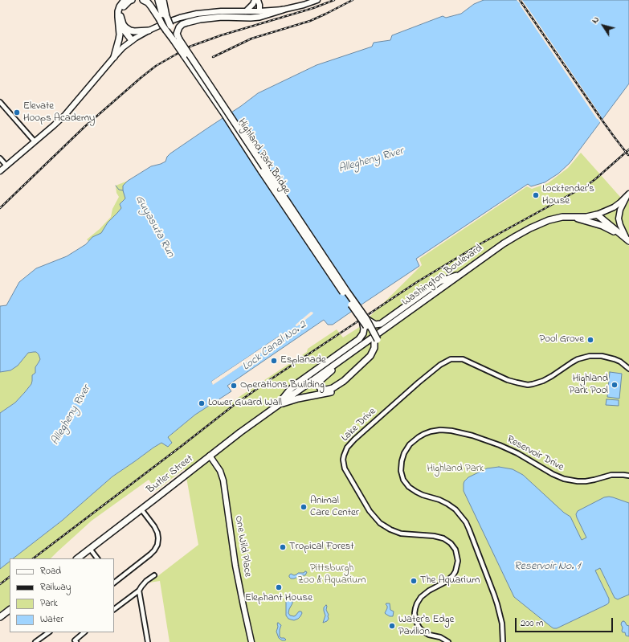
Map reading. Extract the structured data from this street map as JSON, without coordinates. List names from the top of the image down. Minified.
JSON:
{"streets":{"highway":["Highland Park Bridge","Washington Boulevard","Butler Street"],"main road":["One Wild Place"],"street":["Lake Drive","Reservoir Drive"]},"crossings":[["Highland Park Bridge","Washington Boulevard"],["Washington Boulevard","Butler Street"],["Butler Street","One Wild Place"]],"water":["Allegheny River","Guyasuta Run","Lock Canal No. 2","Reservoir No. 1"],"parks":["Highland Park","Pittsburgh Zoo & Aquarium"],"places":["Elevate Hoops Academy","Locktender's House","Pool Grove","Esplanade","Highland Park Pool","Operations Building","Lower Guard Wall","Animal Care Center","Tropical Forest","The Aquarium","Elephant House","Water's Edge Pavilion"],"legend":["Road","Railway","Park","Water"],"scale_bar":"200 m","north":"top left"}
